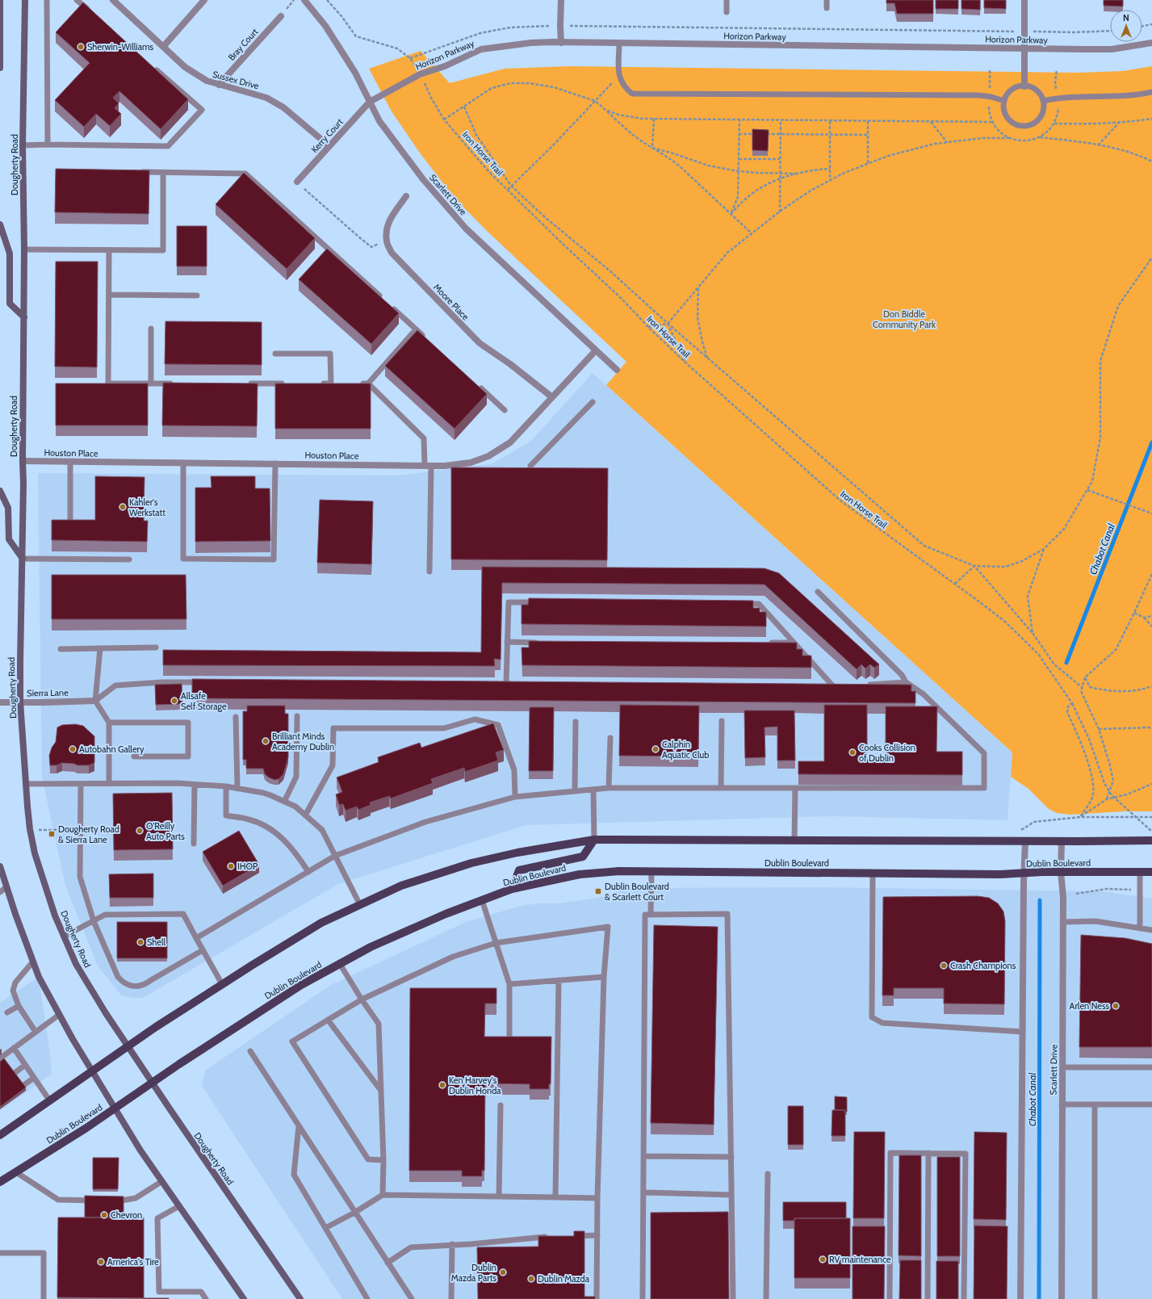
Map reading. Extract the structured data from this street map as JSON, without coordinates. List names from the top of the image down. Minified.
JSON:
{"streets":{"main road":["Dougherty Road","Dublin Boulevard"],"street":["Horizon Parkway","Bray Court","Sussex Drive","Kerry Court","Scarlett Drive","Moore Place","Houston Place","Sierra Lane"],"path":["Iron Horse Trail"]},"crossings":[["Horizon Parkway","Kerry Court"],["Horizon Parkway","Iron Horse Trail"],["Horizon Parkway","Scarlett Drive"],["Bray Court","Sussex Drive"],["Sussex Drive","Kerry Court"],["Kerry Court","Scarlett Drive"],["Dougherty Road","Houston Place"],["Dougherty Road","Sierra Lane"],["Dougherty Road","Dublin Boulevard"],["Scarlett Drive","Houston Place"],["Scarlett Drive","Dublin Boulevard"],["Moore Place","Houston Place"]],"water":["Chabot Canal"],"parks":["Don Biddle Community Park"],"places":{"other":["Sherwin-Williams","Kahler's Werkstatt","Allsafe Self Storage","Brilliant Minds Academy Dublin","Autobahn Gallery","Calphin Aquatic Club","Cooks Collision of Dublin","O'Reilly Auto Parts","IHOP","Shell","Crash Champions","Arlen Ness","Ken Harvey's Dublin Honda","Chevron","RV maintenance","America's Tire","Dublin Mazda Parts","Dublin Mazda"],"transit":["Dougherty Road & Sierra Lane","Dublin Boulevard & Scarlett Court"]},"north":"top"}
